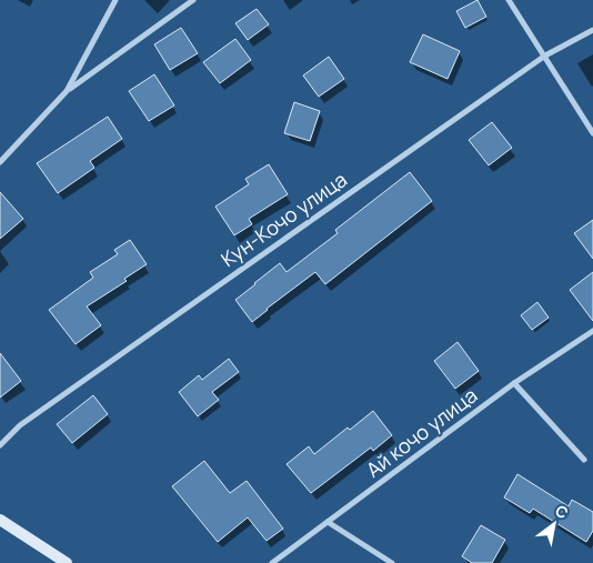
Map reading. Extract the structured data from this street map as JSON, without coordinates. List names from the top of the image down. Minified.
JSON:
{"streets":{"street":["Кун-Кочо улица","Ай кочо улица"]},"north":"top right"}
